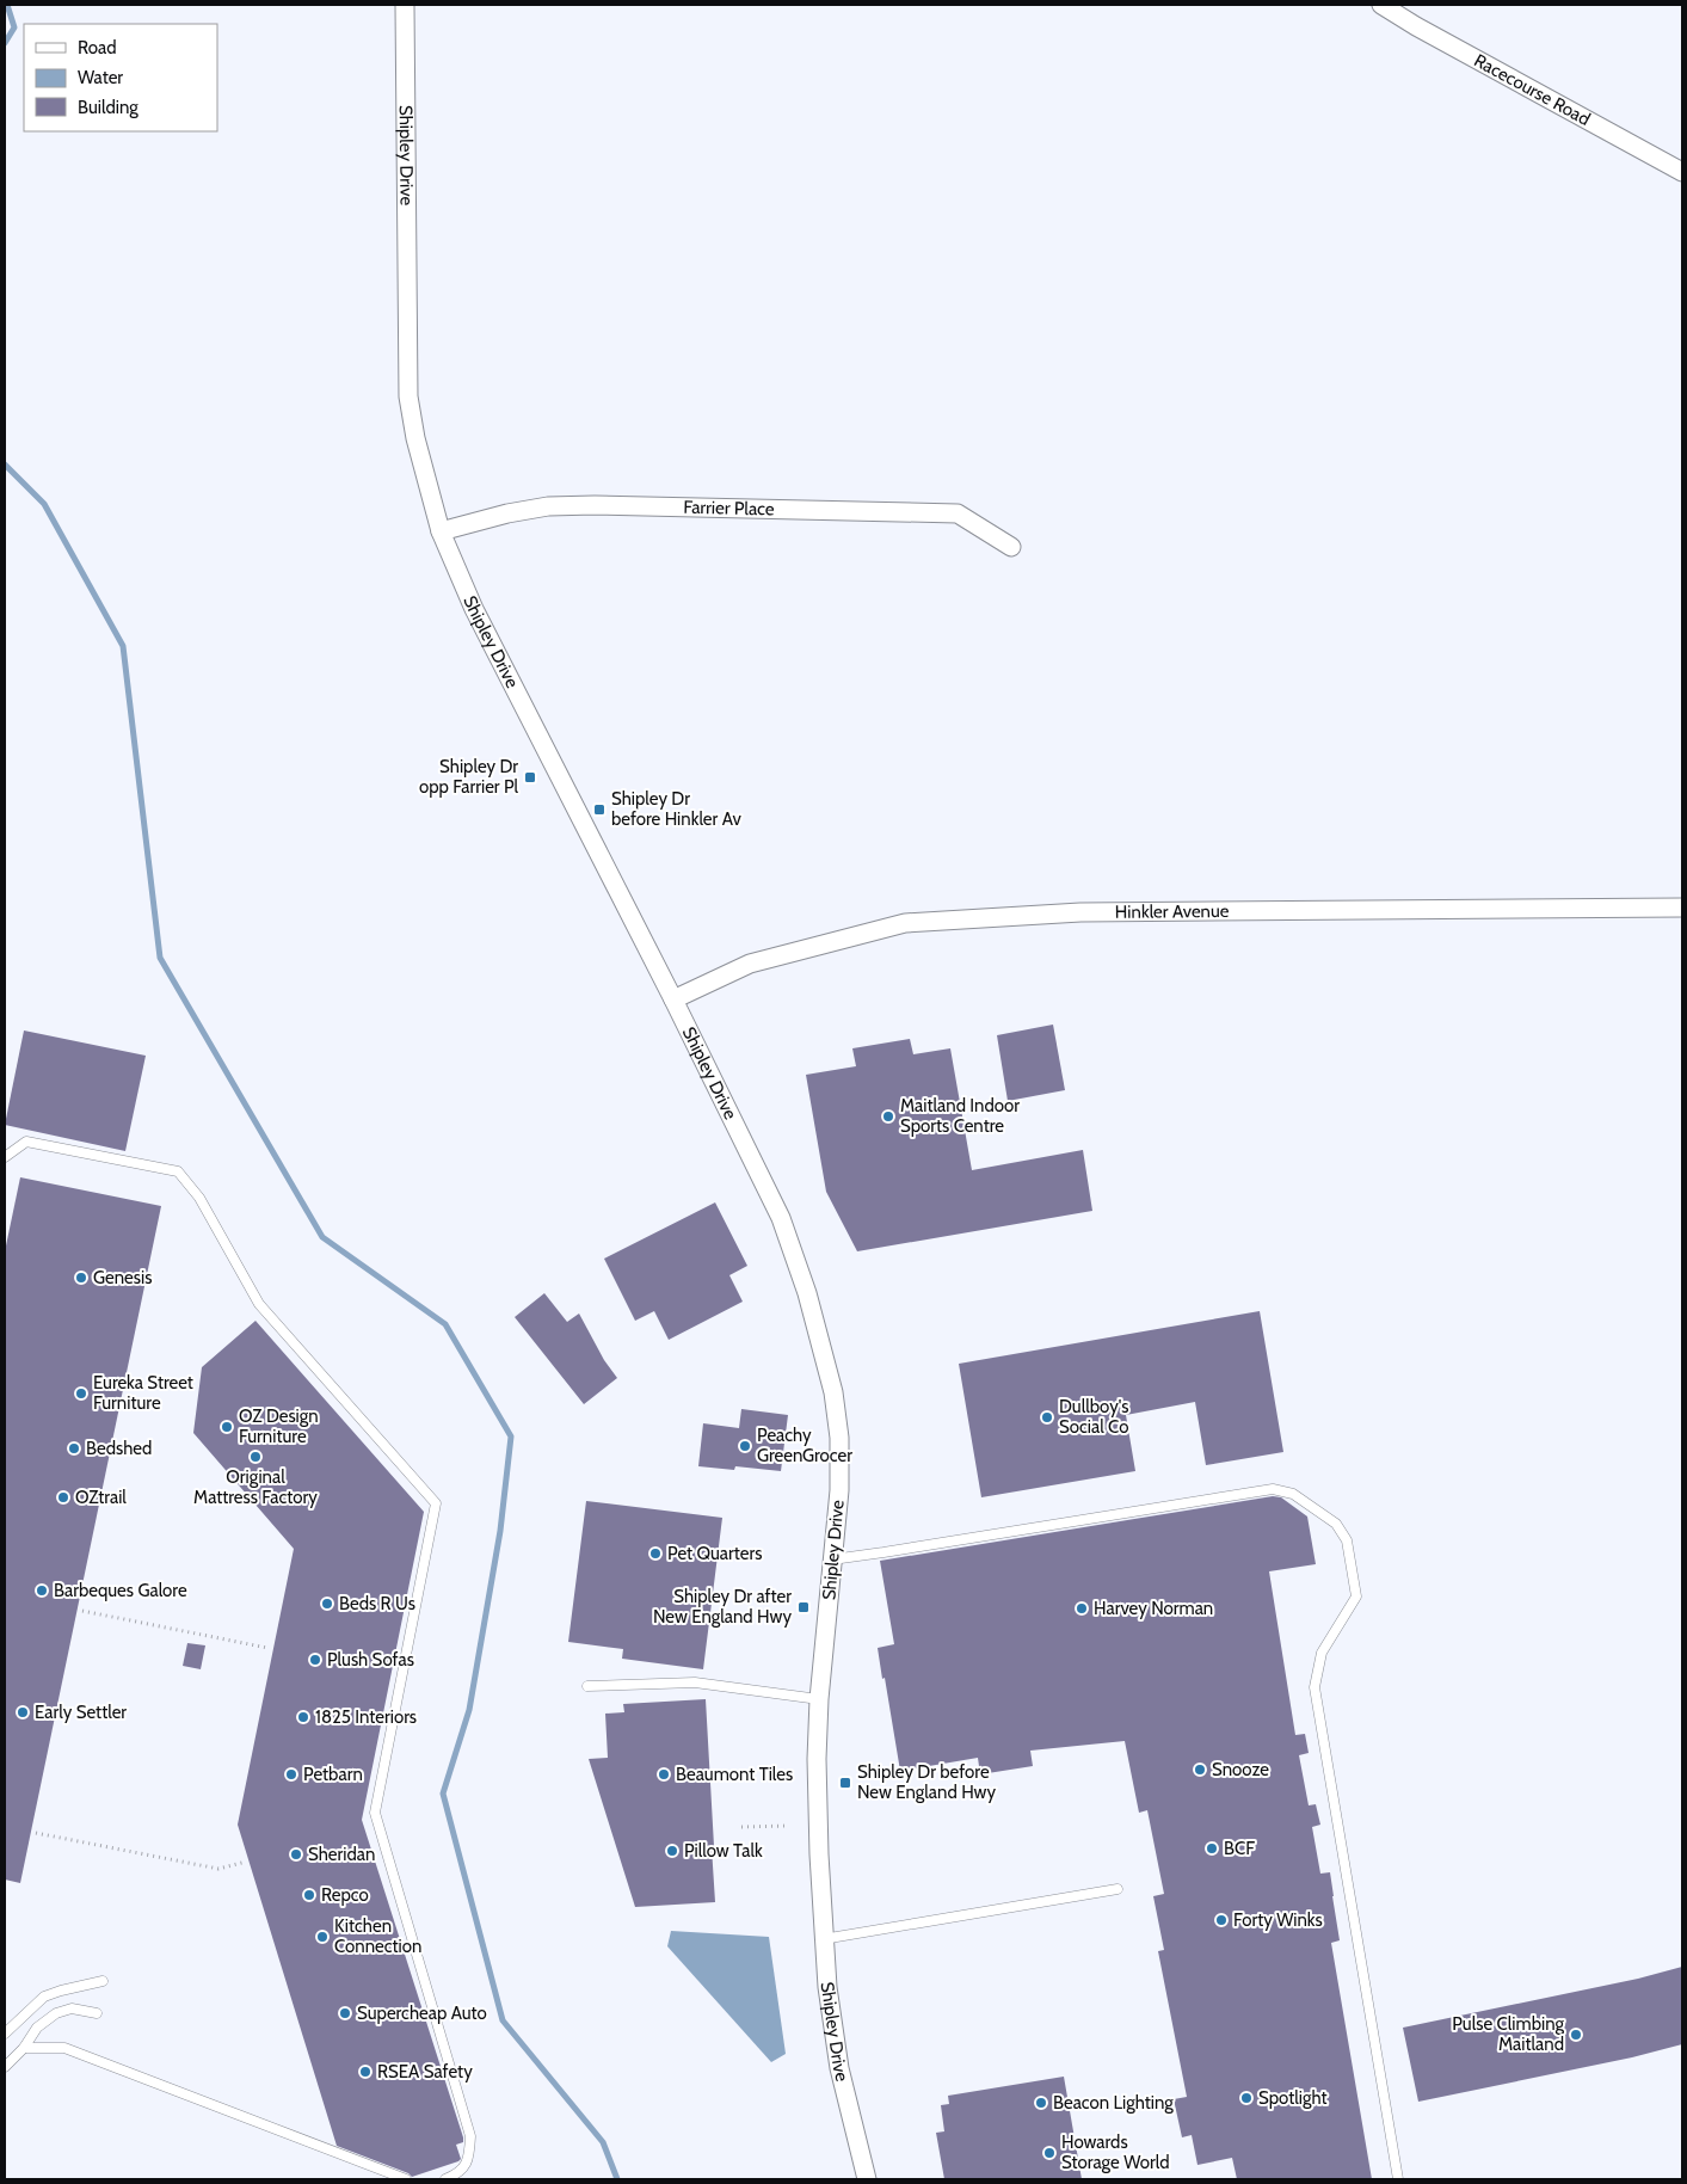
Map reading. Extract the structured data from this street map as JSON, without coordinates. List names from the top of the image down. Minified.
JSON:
{"streets":{"street":["Racecourse Road","Shipley Drive","Farrier Place","Hinkler Avenue"]},"crossings":[["Shipley Drive","Farrier Place"],["Shipley Drive","Hinkler Avenue"]],"places":{"transit":["Shipley Dr opp Farrier Pl","Shipley Dr before Hinkler Av","Shipley Dr after New England Hwy","Shipley Dr before New England Hwy"],"other":["Maitland Indoor Sports Centre","Genesis","Eureka Street Furniture","Dullboy's Social Co","OZ Design Furniture","Peachy GreenGrocer","Bedshed","Original Mattress Factory","OZtrail","Pet Quarters","Barbeques Galore","Beds R Us","Harvey Norman","Plush Sofas","Early Settler","1825 Interiors","Snooze","Petbarn","Beaumont Tiles","BCF","Pillow Talk","Sheridan","Repco","Forty Winks","Kitchen Connection","Supercheap Auto","Pulse Climbing Maitland","RSEA Safety","Spotlight","Beacon Lighting","Howards Storage World"]},"legend":["Road","Water","Building"]}
